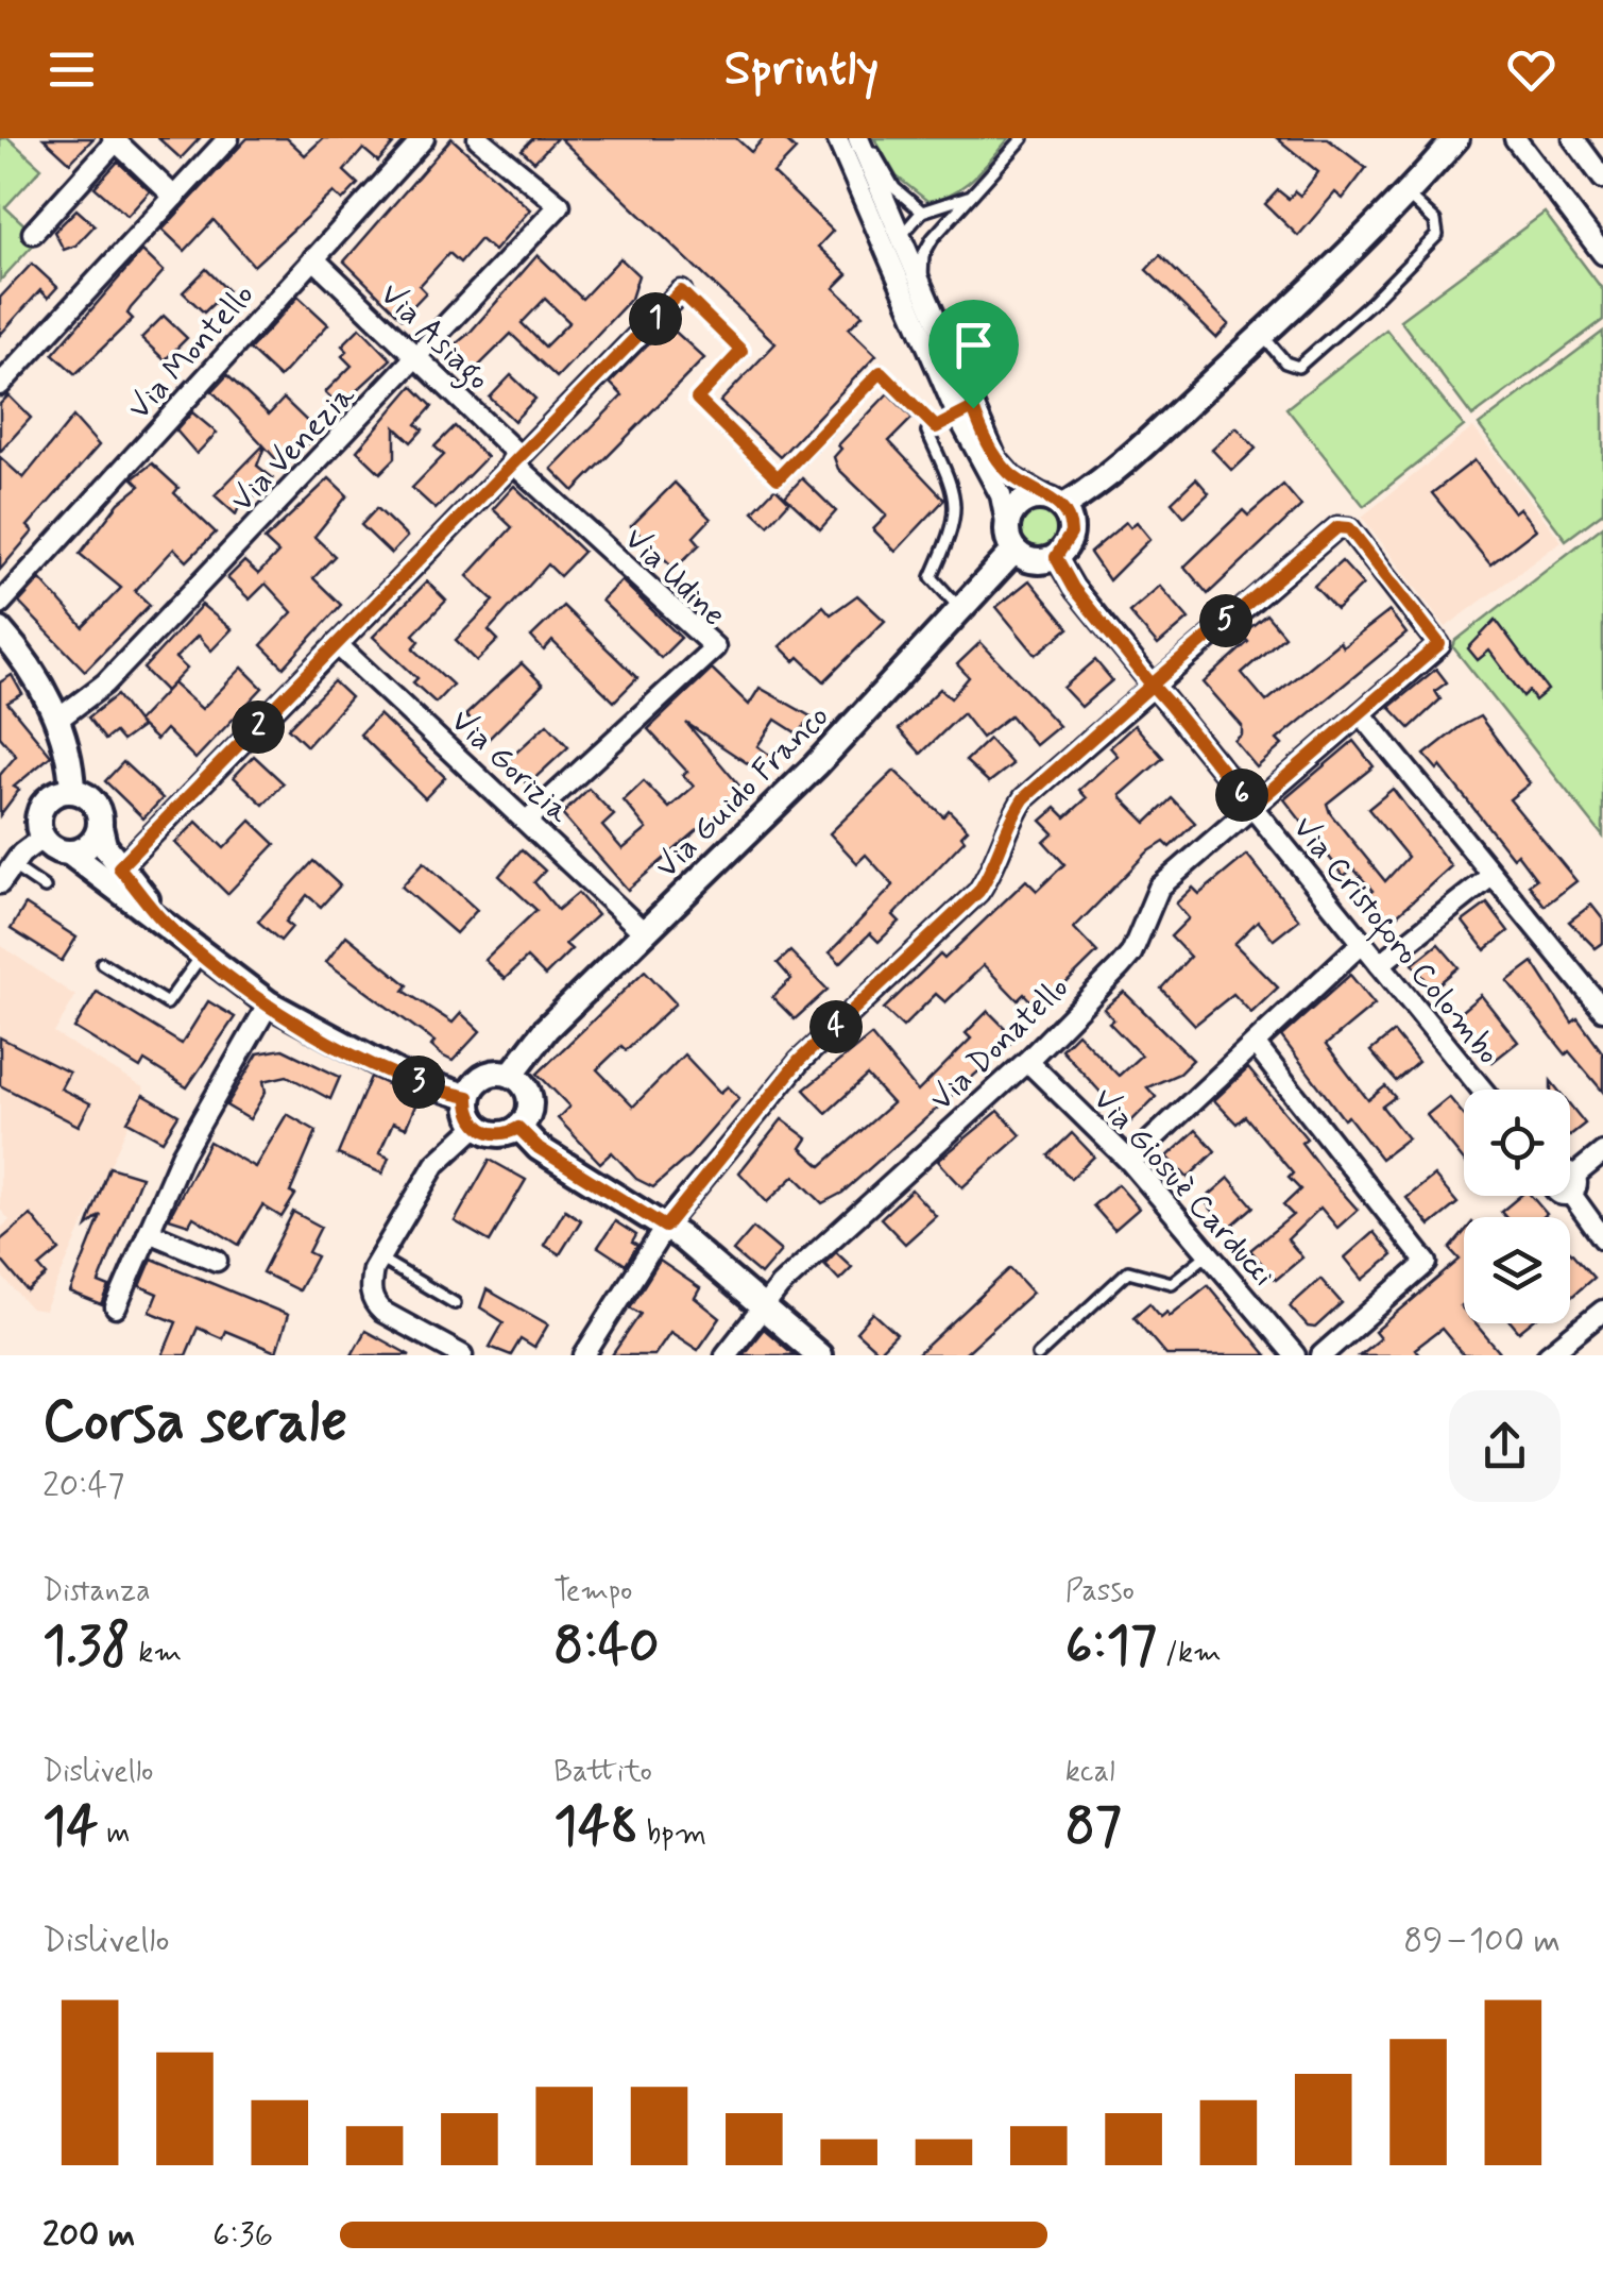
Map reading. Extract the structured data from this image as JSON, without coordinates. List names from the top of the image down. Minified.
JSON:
{"streets":{"main road":["Via Guido Franco"],"street":["Via Asiago","Via Montello","Via Venezia","Via Udine","Via Gorizia","Via Cristoforo Colombo","Via Donatello","Via Giosuè Carducci"]},"crossings":[["Via Asiago","Via Montello"],["Via Asiago","Via Venezia"],["Via Asiago","Via Udine"],["Via Udine","Via Gorizia"],["Via Gorizia","Via Guido Franco"],["Via Guido Franco","Via Cristoforo Colombo"],["Via Cristoforo Colombo","Via Donatello"],["Via Donatello","Via Giosuè Carducci"]],"page":{"header":"Sprintly","pins":["1","5","2","6","4","3"],"heading":["Corsa serale","20:47"],"stats":[["Distanza","1.38 km"],["Tempo","8:40"],["Passo","6:17 /km"],["Dislivello","14 m"],["Battito","148 bpm"],["kcal","87"]],"chart":["Dislivello","89–100 m"],"list":[{"name":"200 m","note":"6:36"}]}}
